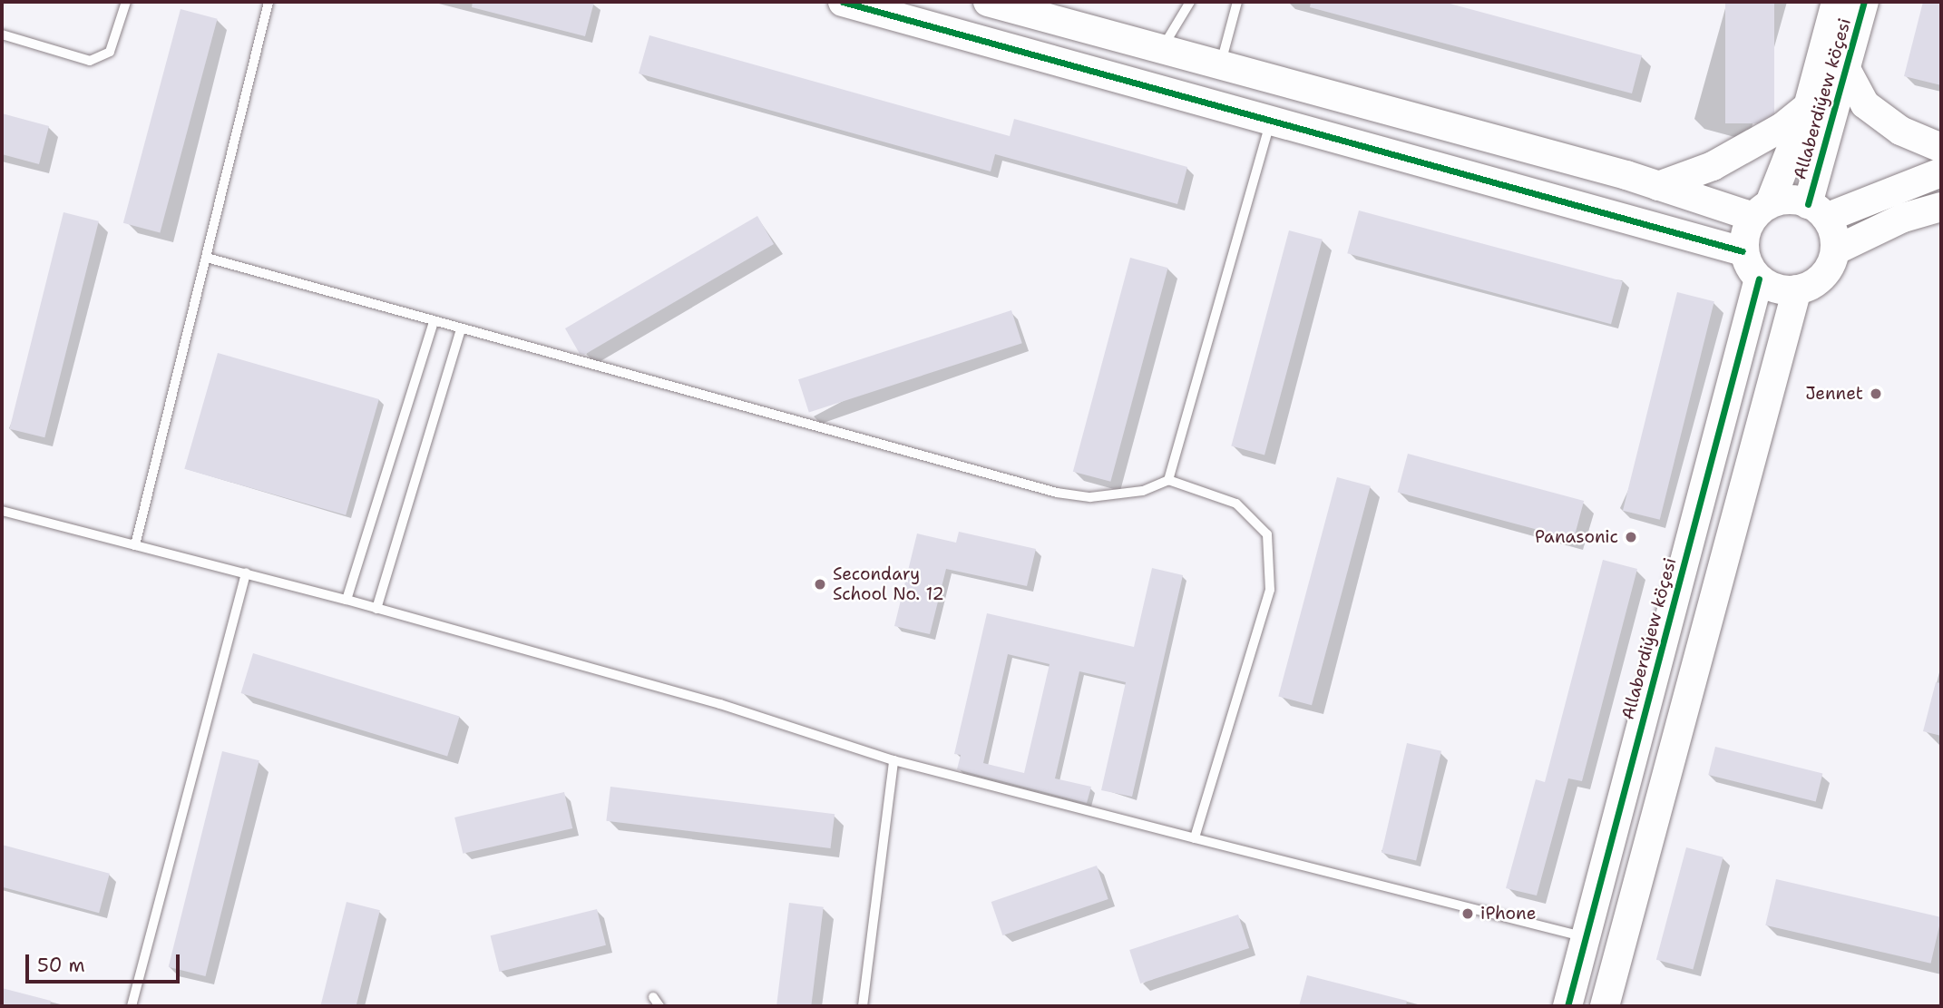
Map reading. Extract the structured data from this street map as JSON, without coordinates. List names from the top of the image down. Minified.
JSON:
{"streets":{"street":["Allaberdiýew köçesi"]},"places":["Jennet","Panasonic","Secondary School No. 12","iPhone"],"scale_bar":"50 m"}
